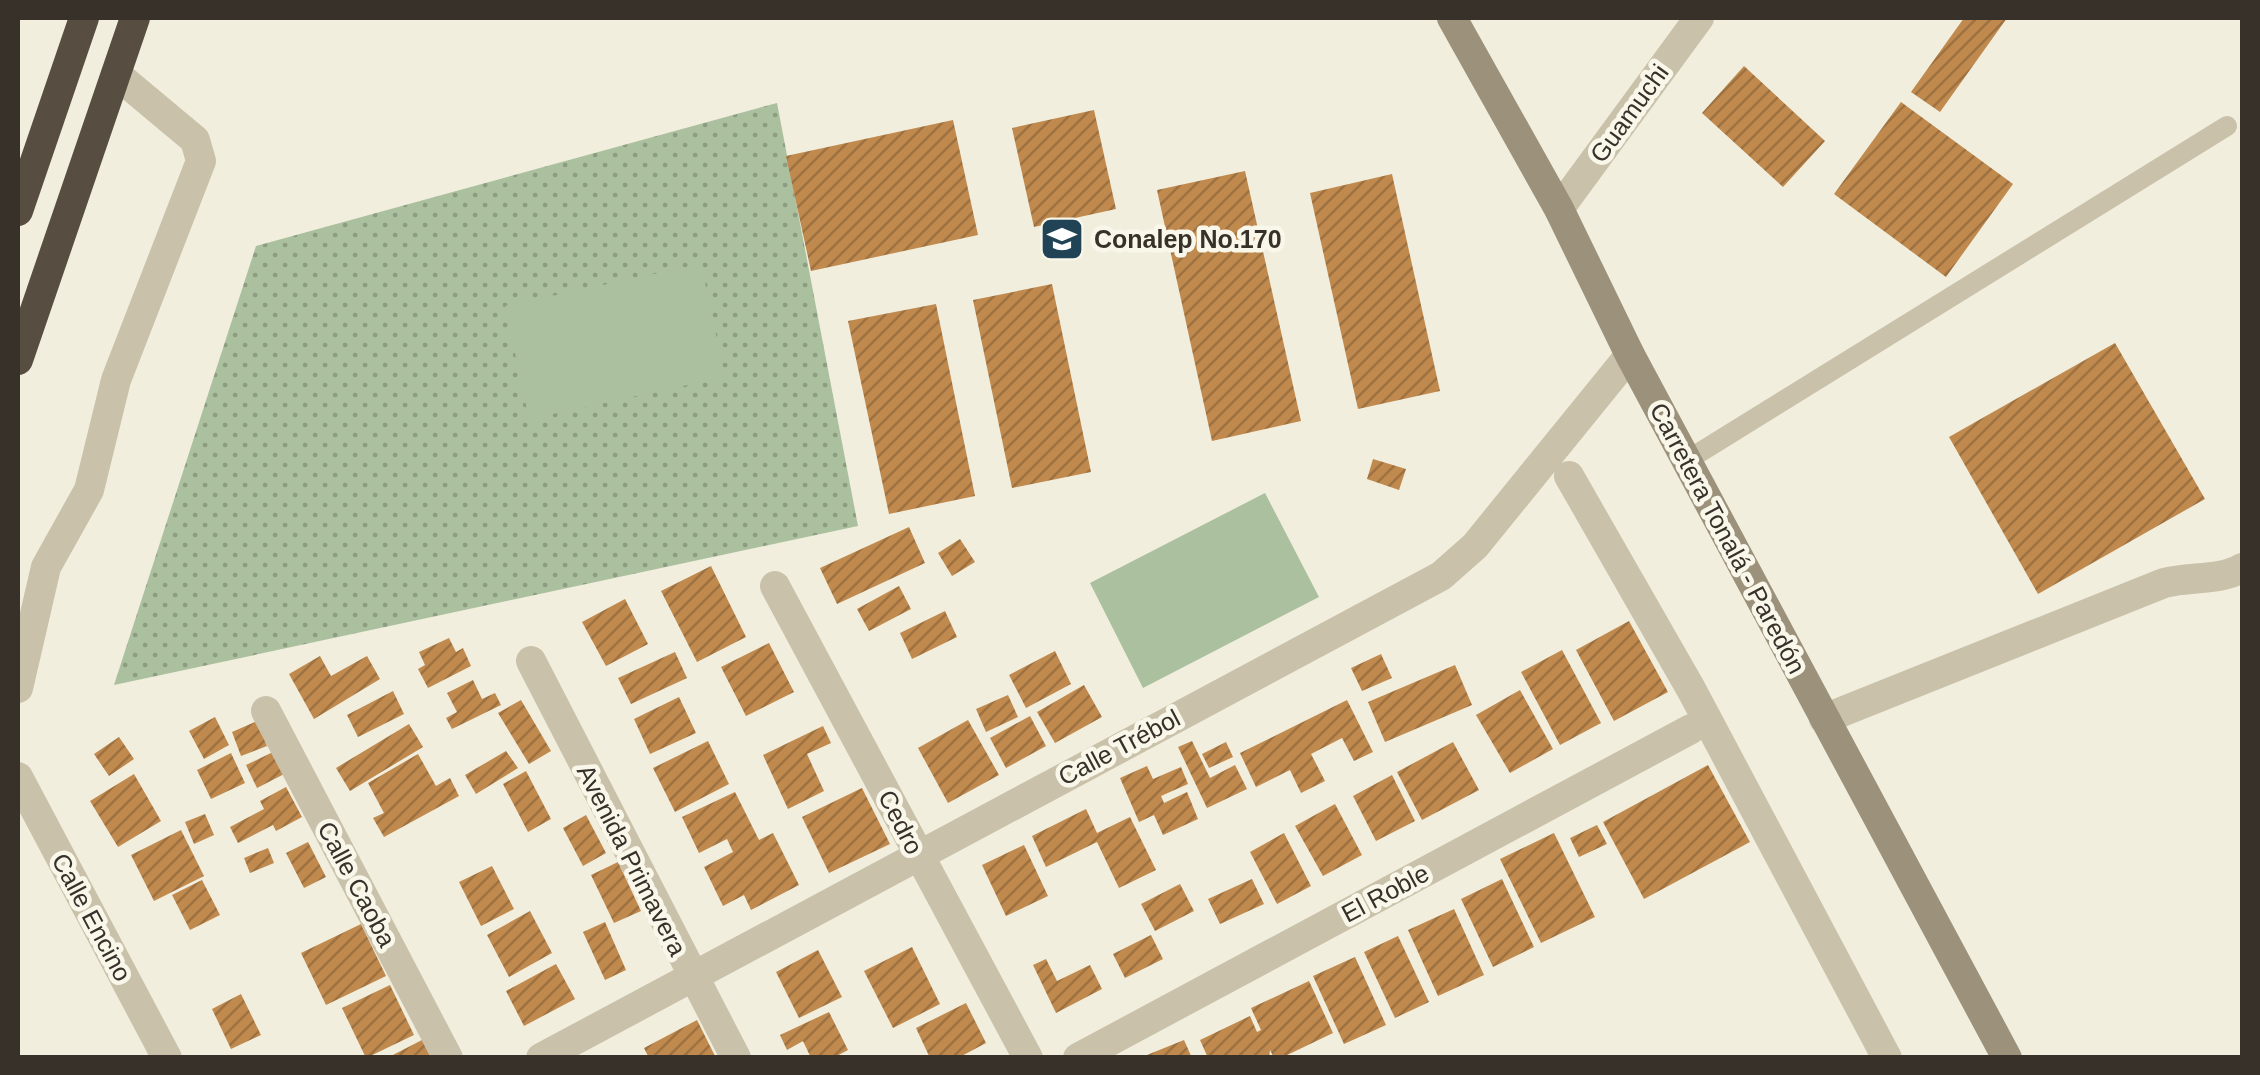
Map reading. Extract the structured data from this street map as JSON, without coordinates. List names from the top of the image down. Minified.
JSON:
{"streets":{"main road":["Carretera Tonalá - Paredón"],"street":["Guamuchi","Calle Trébol","Cedro","Avenida Primavera","Calle Caoba","El Roble","Calle Encino"]},"crossings":[["Guamuchi","Carretera Tonalá - Paredón"],["Carretera Tonalá - Paredón","Calle Trébol"],["Calle Trébol","Cedro"],["Calle Trébol","Avenida Primavera"]],"places":{"school or university":["Conalep No.170"]}}
